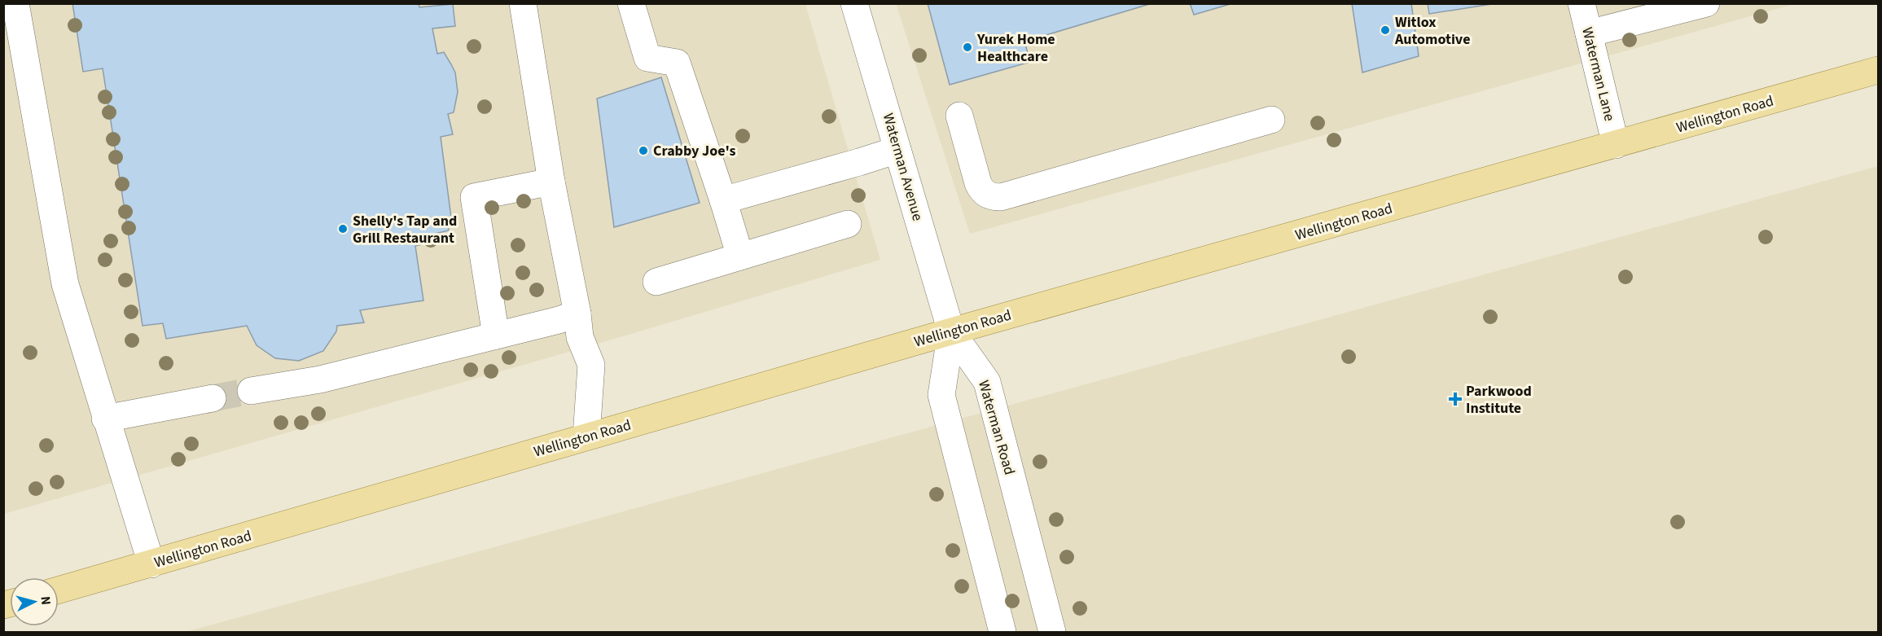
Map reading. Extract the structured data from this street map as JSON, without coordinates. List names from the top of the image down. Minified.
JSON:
{"streets":{"main road":["Wellington Road"],"street":["Waterman Lane","Waterman Avenue","Waterman Road"]},"crossings":[["Waterman Lane","Wellington Road"],["Wellington Road","Waterman Avenue"],["Wellington Road","Waterman Road"],["Waterman Avenue","Waterman Road"]],"places":{"other":["Witlox Automotive","Yurek Home Healthcare","Crabby Joe's","Shelly's Tap and Grill Restaurant"],"health":["Parkwood Institute"]},"north":"right"}
